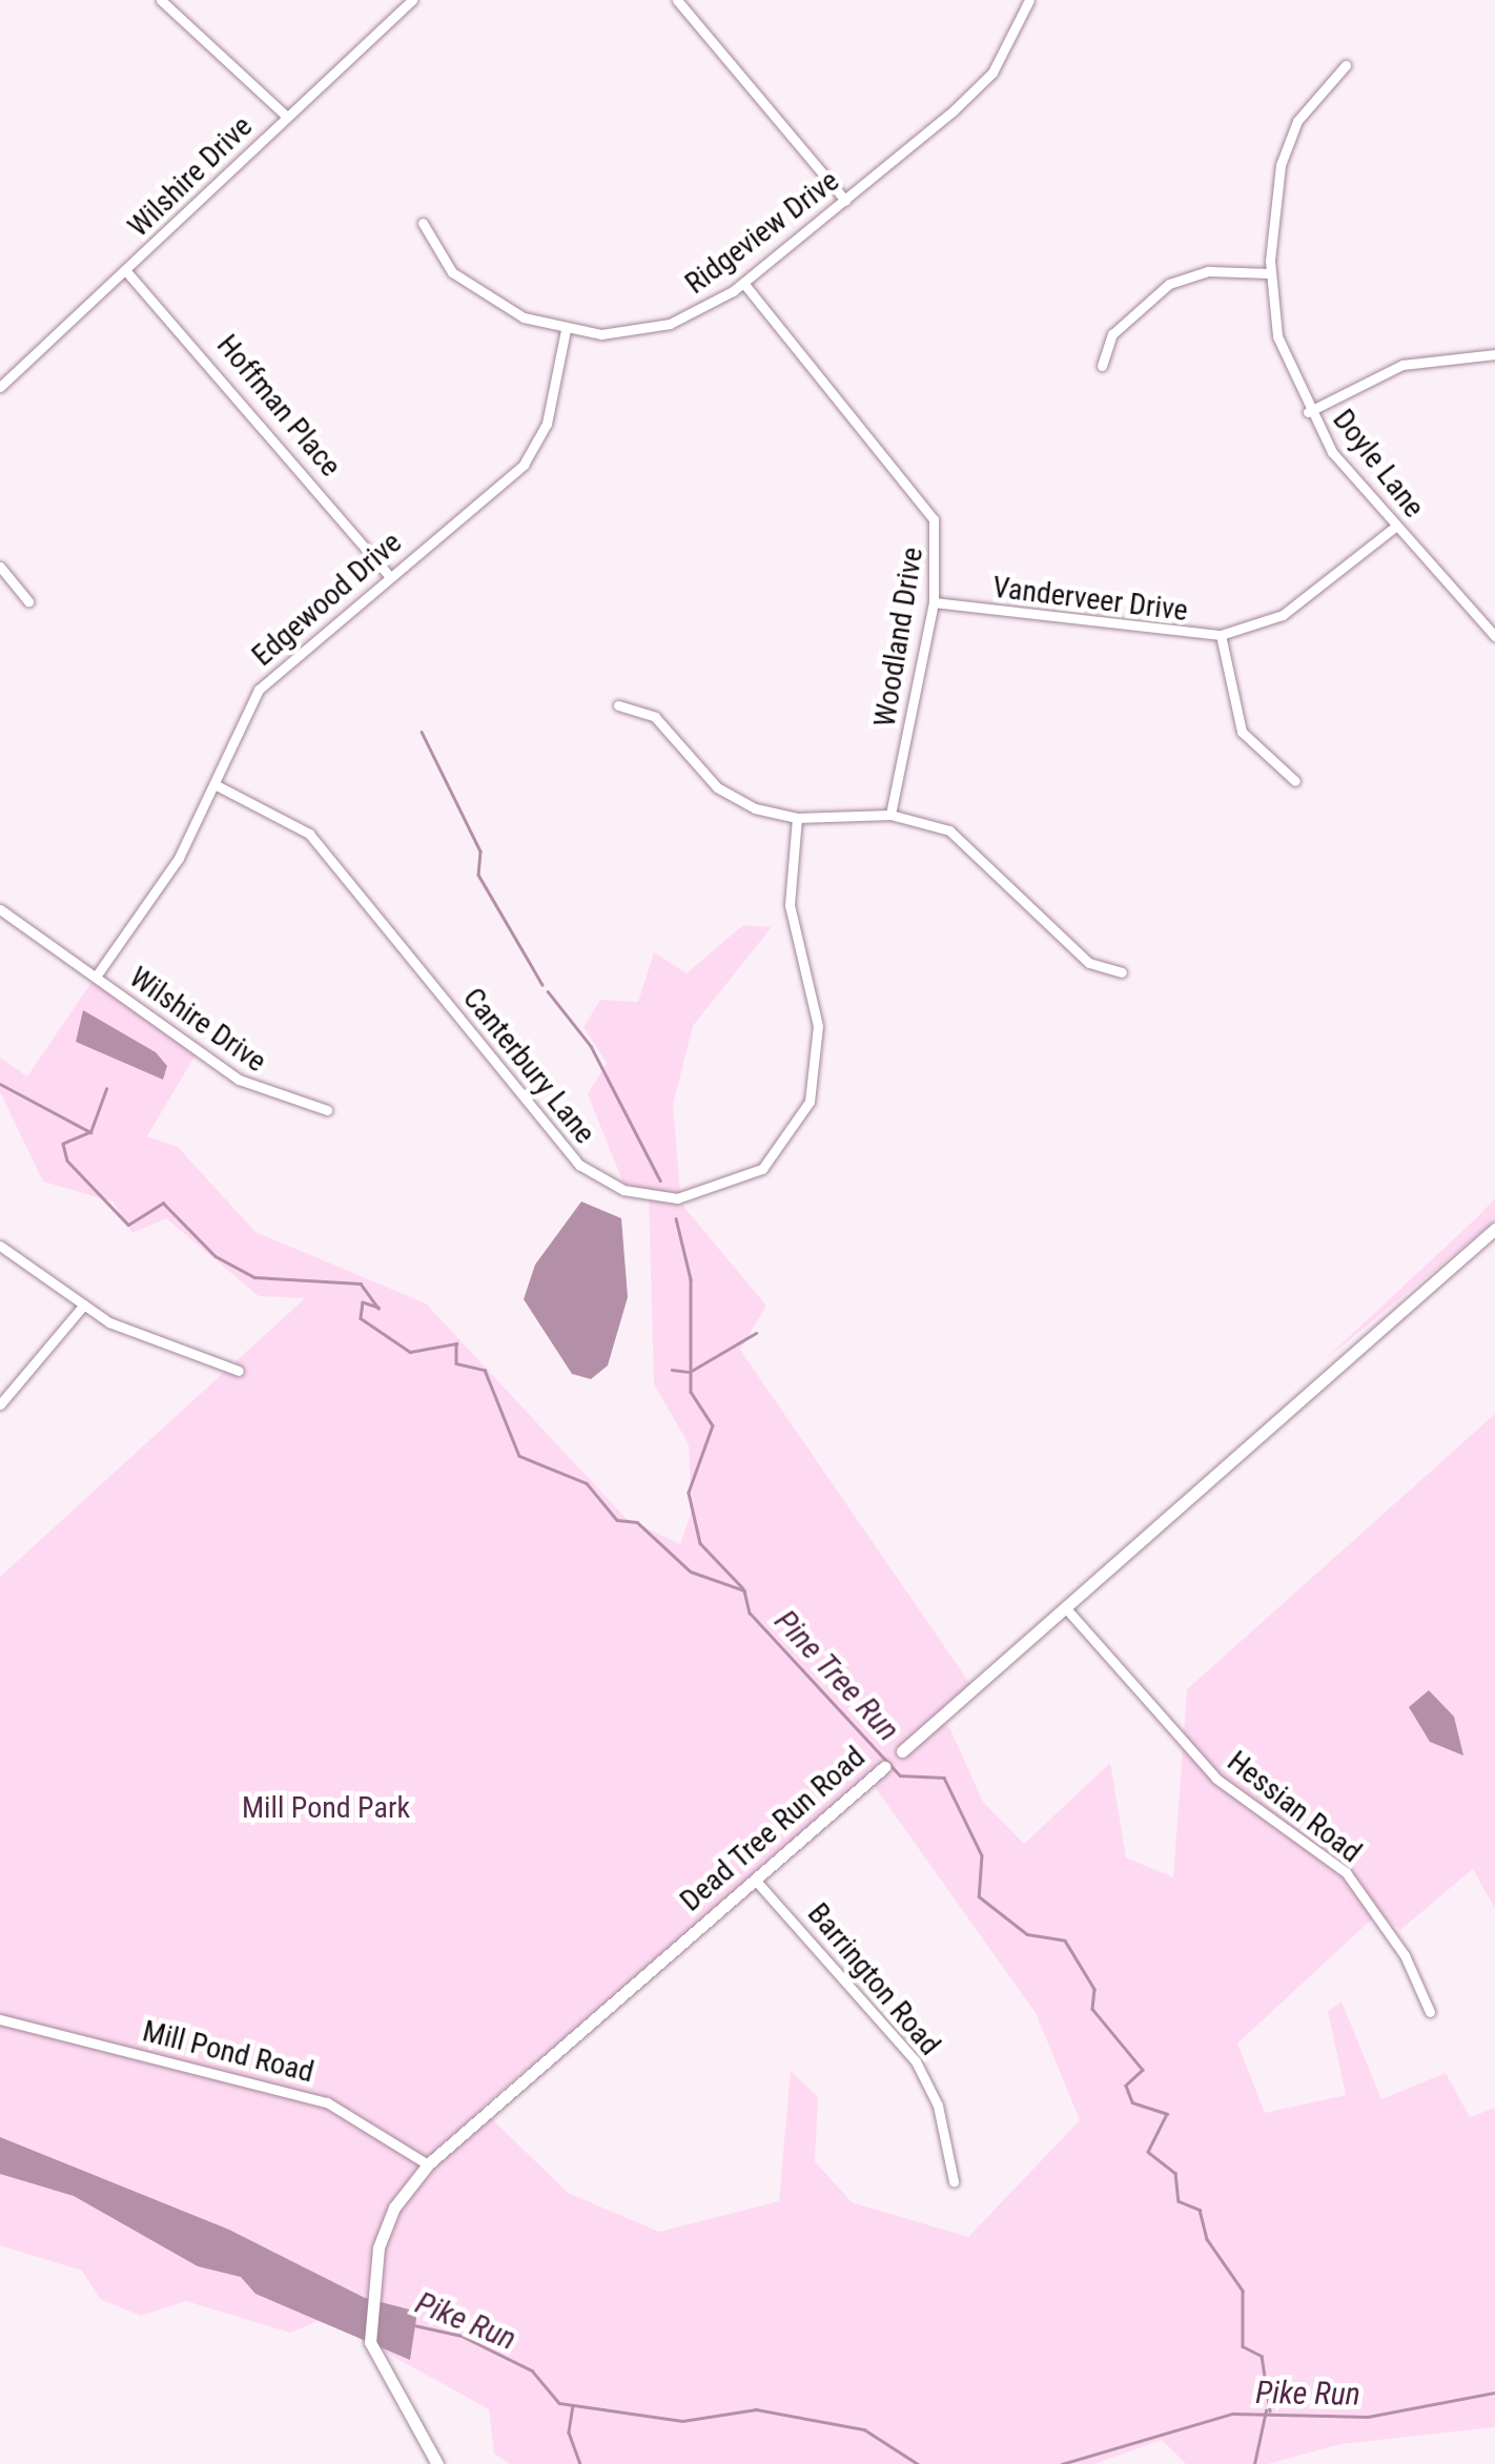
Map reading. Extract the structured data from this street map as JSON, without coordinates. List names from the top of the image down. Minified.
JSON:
{"streets":{"street":["Wilshire Drive","Ridgeview Drive","Hoffman Place","Doyle Lane","Edgewood Drive","Vanderveer Drive","Woodland Drive","Canterbury Lane","Hessian Road","Dead Tree Run Road","Barrington Road","Mill Pond Road"]},"crossings":[["Wilshire Drive","Hoffman Place"],["Wilshire Drive","Edgewood Drive"],["Ridgeview Drive","Edgewood Drive"],["Ridgeview Drive","Woodland Drive"],["Hoffman Place","Edgewood Drive"],["Doyle Lane","Vanderveer Drive"],["Edgewood Drive","Canterbury Lane"],["Vanderveer Drive","Woodland Drive"],["Hessian Road","Dead Tree Run Road"],["Dead Tree Run Road","Barrington Road"],["Dead Tree Run Road","Mill Pond Road"]],"water":["Pine Tree Run","Pike Run"],"parks":["Mill Pond Park"]}
